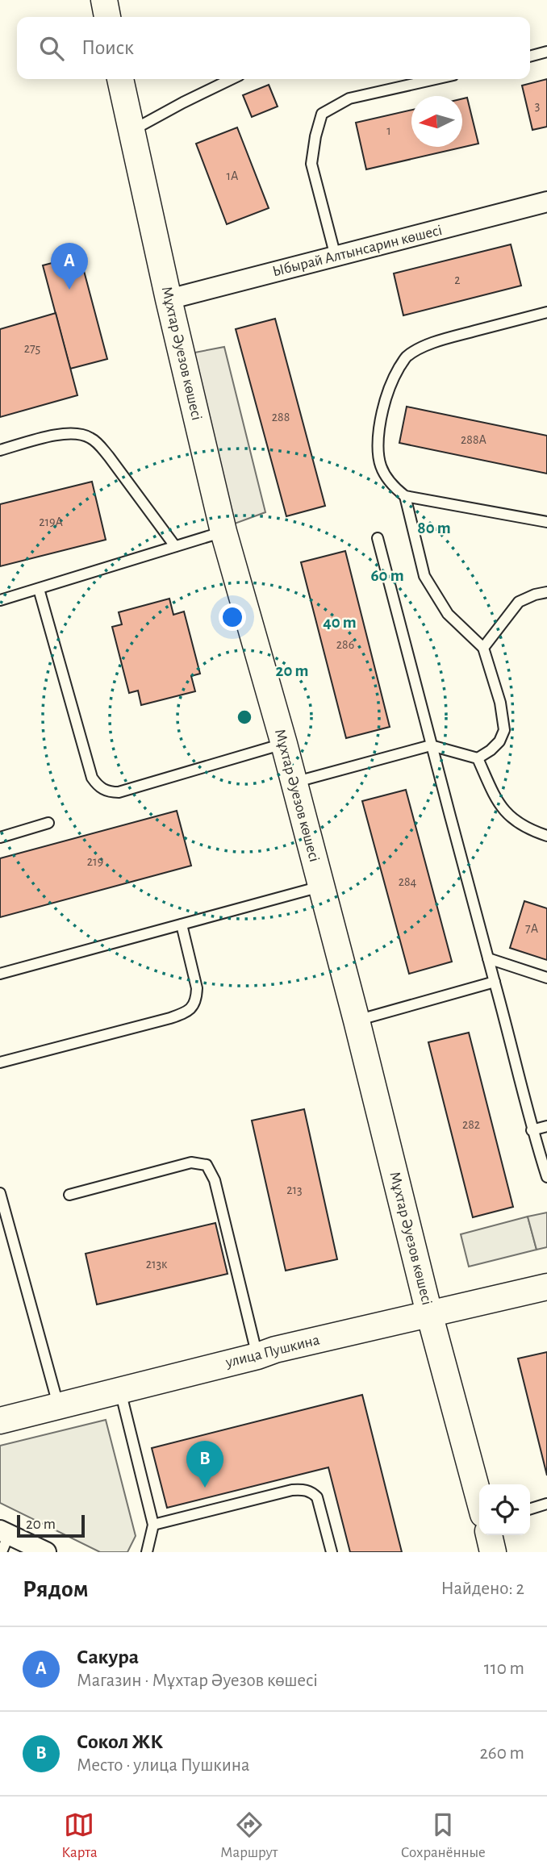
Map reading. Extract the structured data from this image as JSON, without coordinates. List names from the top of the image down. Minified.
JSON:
{"streets":{"street":["Ыбырай Алтынсарин көшесі","Мұхтар Әуезов көшесі","улица Пушкина"]},"crossings":[["Ыбырай Алтынсарин көшесі","Мұхтар Әуезов көшесі"],["Мұхтар Әуезов көшесі","улица Пушкина"]],"house_numbers":["3","1","1А","2","275","288","288А","219А","286","219","284","7А","282","213","213к"],"scale_bar":"20 m","north":"left","page":{"search":"Поиск","pins":["A","B"],"scale":"20 m","heading":["Рядом","Найдено: 2"],"list":[{"mark":"A","name":"Сакура","note":"Магазин · Мұхтар Әуезов көшесі","value":"110 m"},{"mark":"B","name":"Сокол ЖК","note":"Место · улица Пушкина","value":"260 m"}],"nav":["Карта","Маршрут","Сохранённые"]},"rings":["80 m","60 m","40 m","20 m"]}
